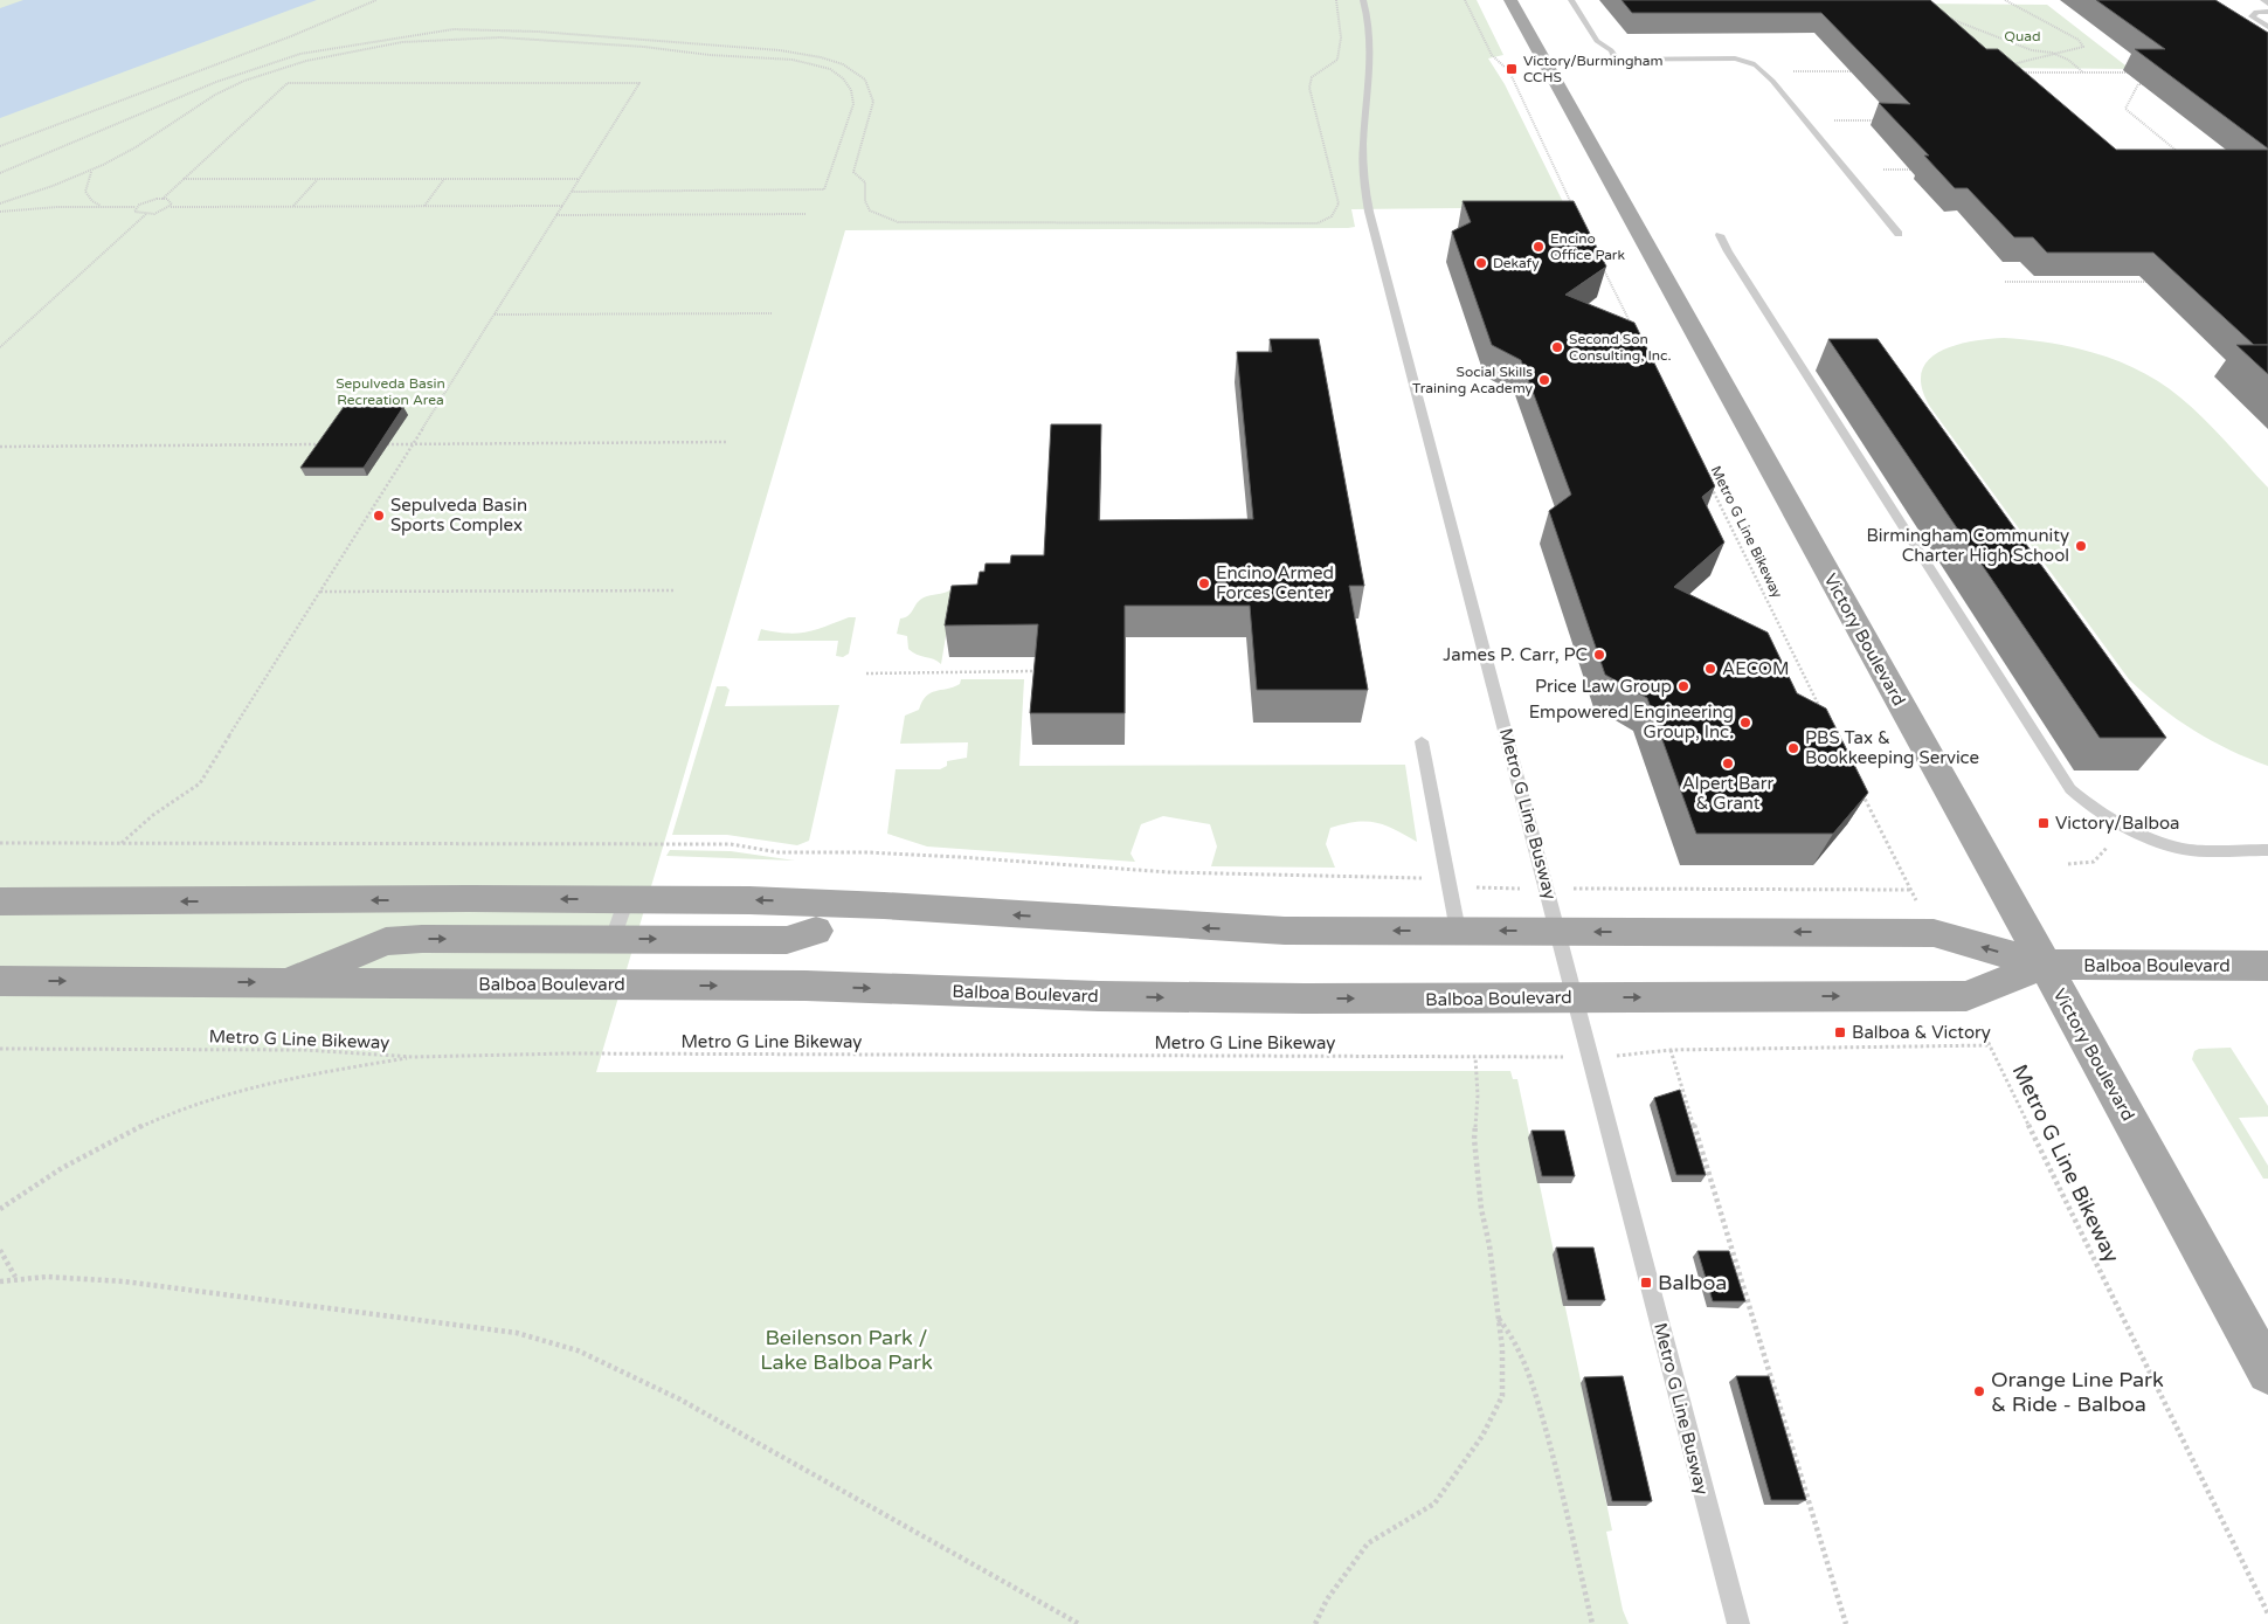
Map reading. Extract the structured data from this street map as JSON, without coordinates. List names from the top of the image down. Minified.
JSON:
{"streets":{"main road":["Victory Boulevard","Balboa Boulevard"],"lane":["Metro G Line Busway"],"path":["Metro G Line Bikeway"]},"crossings":[["Victory Boulevard","Balboa Boulevard"],["Metro G Line Busway","Balboa Boulevard"]],"parks":["Quad","Sepulveda Basin Recreation Area","Beilenson Park / Lake Balboa Park"],"places":{"transit":["Victory/Burmingham CCHS","Victory/Balboa","Balboa & Victory","Balboa"],"other":["Encino Office Park","Dekafy","Second Son Consulting, Inc.","Social Skills Training Academy","Sepulveda Basin Sports Complex","Birmingham Community Charter High School","Encino Armed Forces Center","James P. Carr, PC","AECOM","Price Law Group","Empowered Engineering Group, Inc.","PBS Tax & Bookkeeping Service","Alpert Barr & Grant","Orange Line Park & Ride - Balboa"]}}
